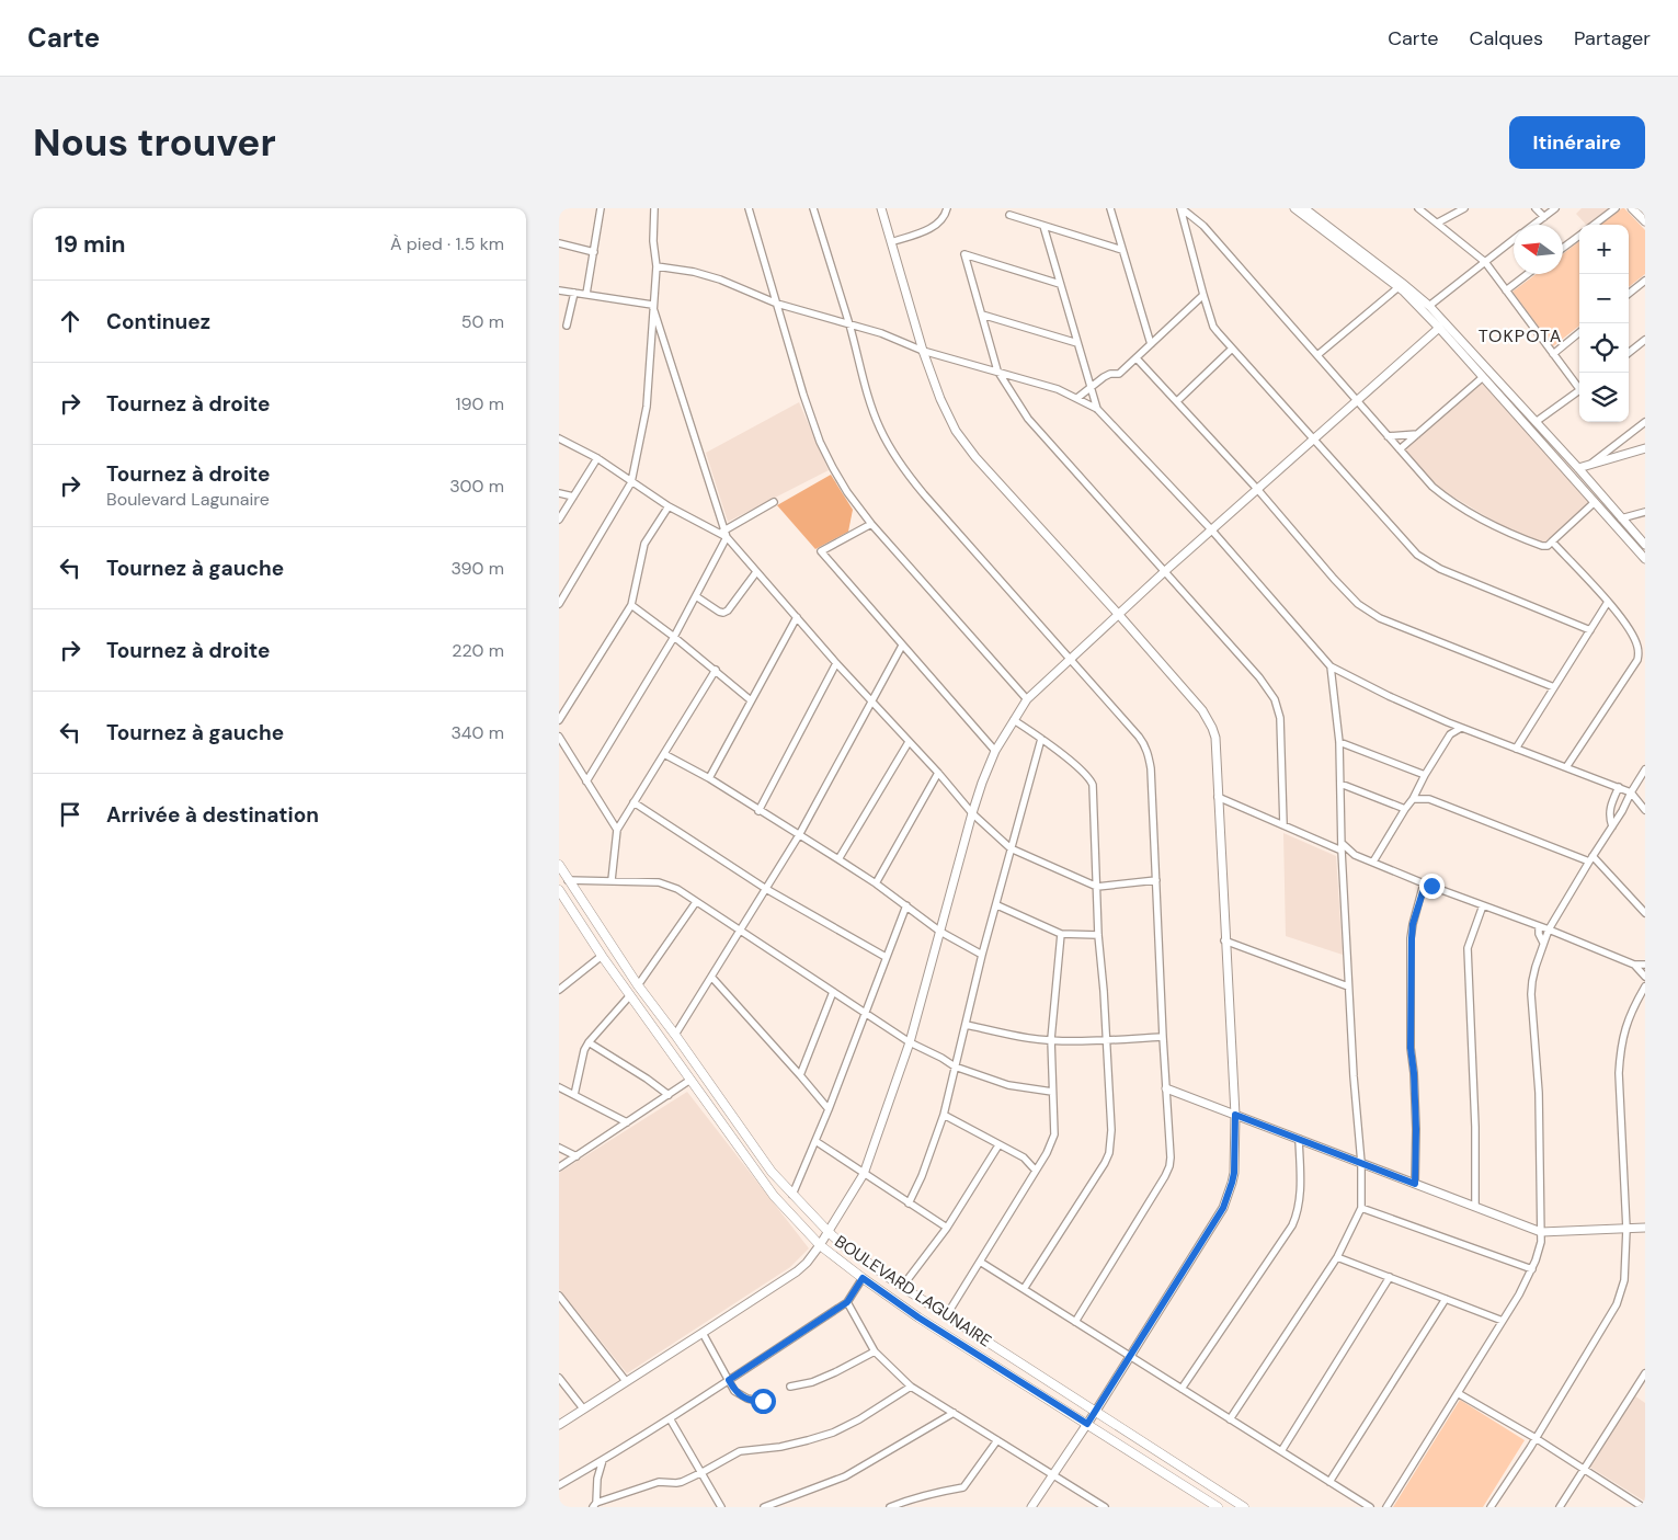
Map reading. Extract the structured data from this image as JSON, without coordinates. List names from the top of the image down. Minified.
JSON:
{"streets":{"main road":["BOULEVARD LAGUNAIRE"]},"districts":["TOKPOTA"],"north":"left","page":{"header":"Carte","nav":["Carte","Calques","Partager"],"buttons":"Itinéraire","title":"Nous trouver","heading":["19 min","À pied · 1.5 km"],"map_buttons":["+","−"],"list":[["Continuez","50 m"],["Tournez à droite","190 m"],["Tournez à droite","Boulevard Lagunaire","300 m"],["Tournez à gauche","390 m"],["Tournez à droite","220 m"],["Tournez à gauche","340 m"],"Arrivée à destination"]}}
